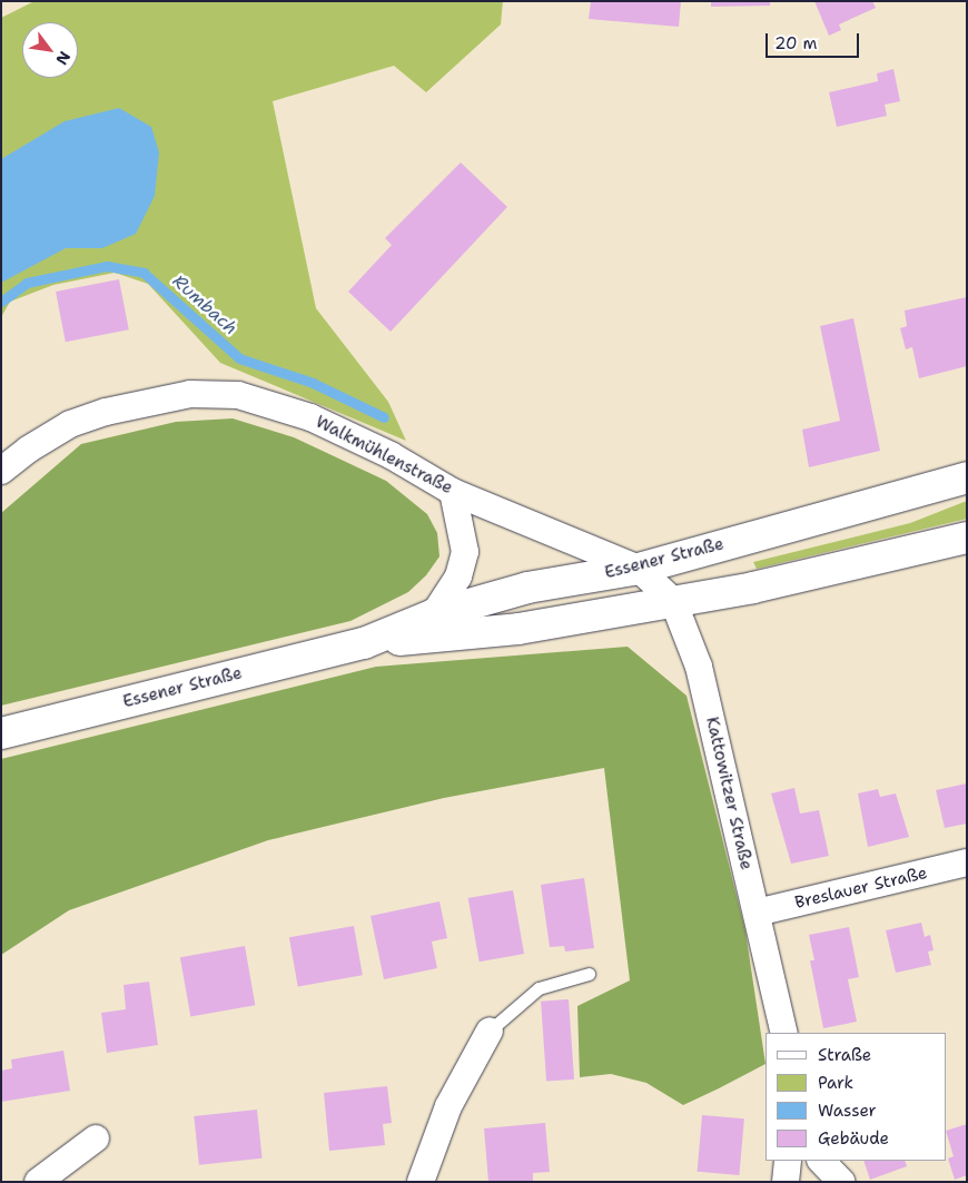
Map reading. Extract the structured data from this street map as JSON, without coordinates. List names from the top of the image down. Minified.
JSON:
{"streets":{"main road":["Essener Straße"],"street":["Walkmühlenstraße","Kattowitzer Straße","Breslauer Straße"]},"crossings":[["Walkmühlenstraße","Essener Straße"],["Walkmühlenstraße","Kattowitzer Straße"],["Essener Straße","Kattowitzer Straße"],["Kattowitzer Straße","Breslauer Straße"]],"water":["Rumbach"],"legend":["Straße","Park","Wasser","Gebäude"],"scale_bar":"20 m","north":"bottom right"}
